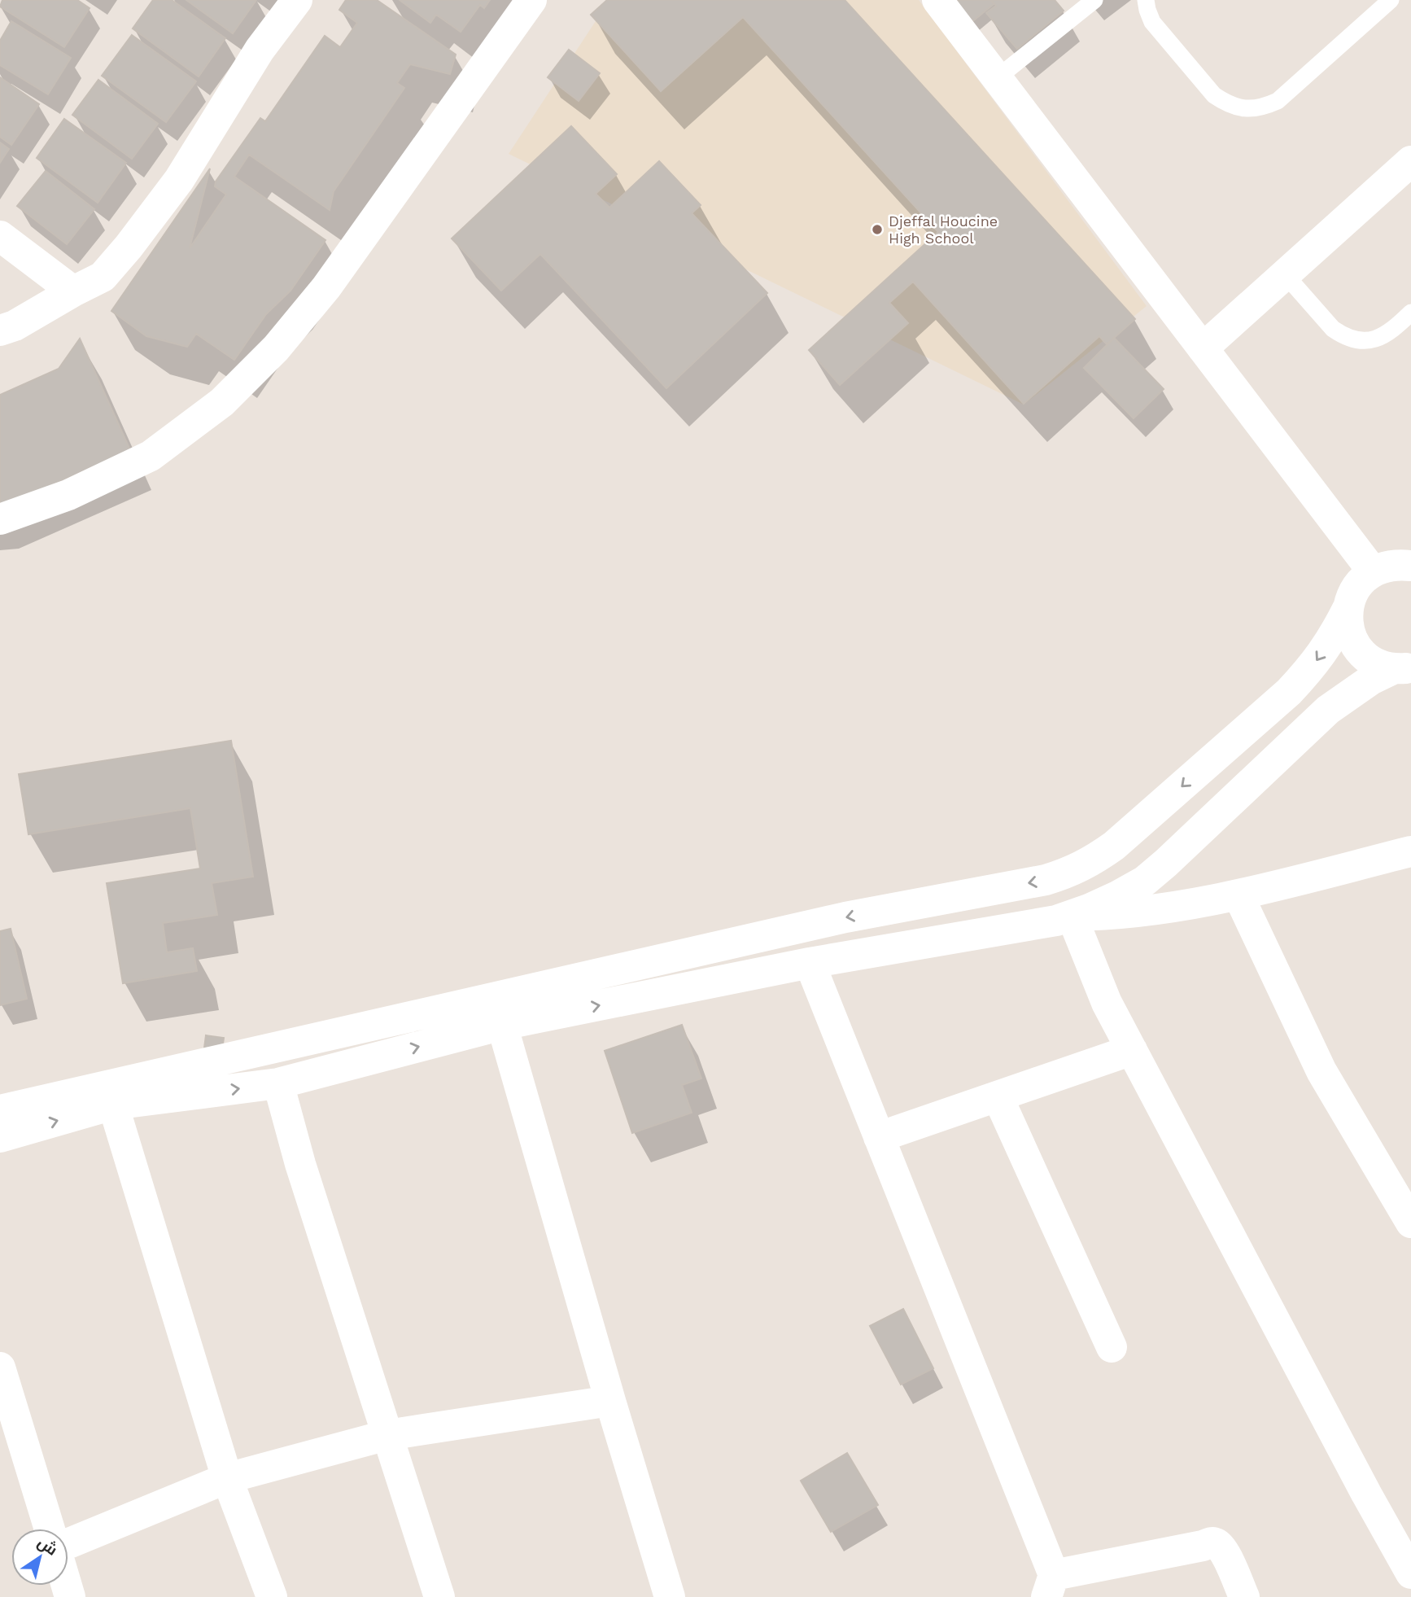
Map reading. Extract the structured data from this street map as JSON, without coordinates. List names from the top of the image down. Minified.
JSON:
{"places":["Djeffal Houcine High School"],"north":"top right"}
